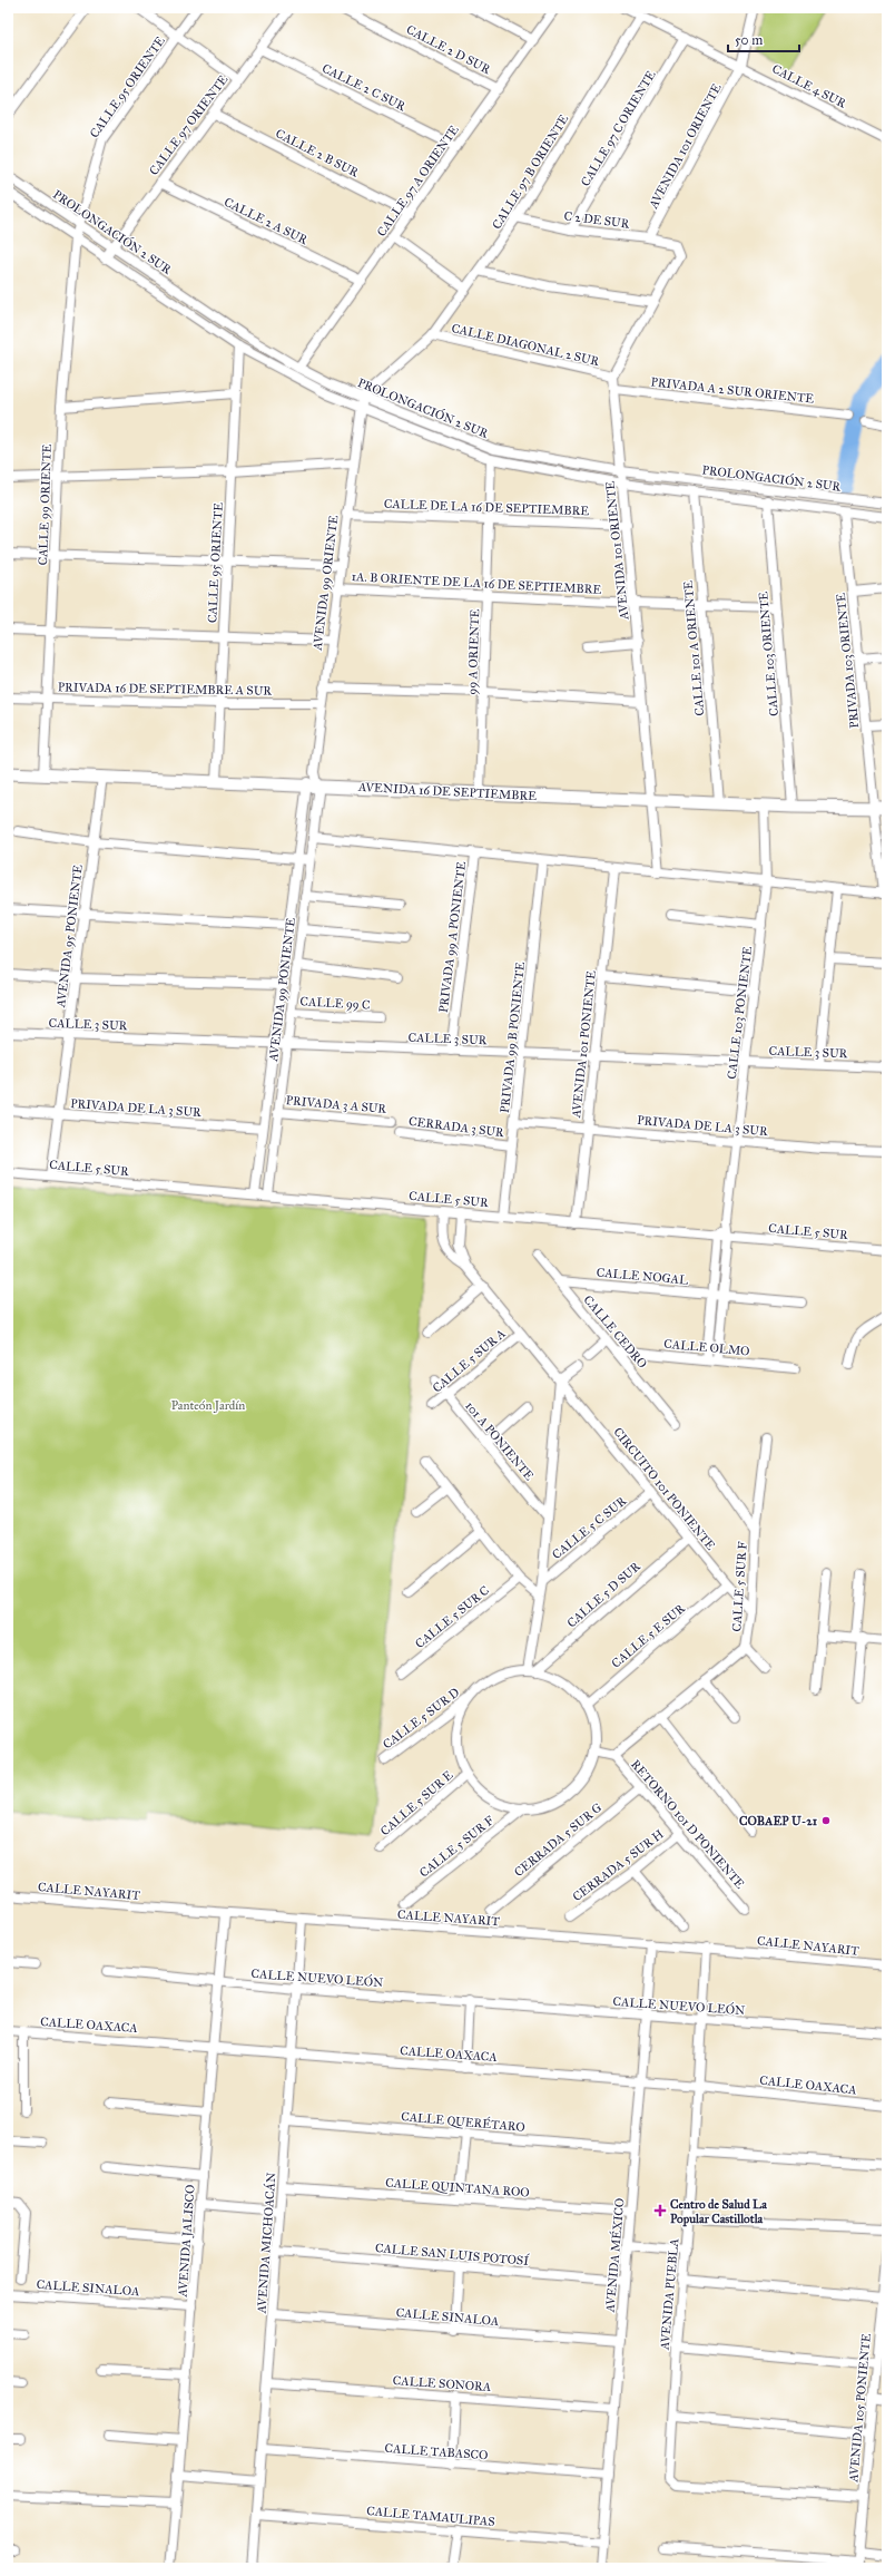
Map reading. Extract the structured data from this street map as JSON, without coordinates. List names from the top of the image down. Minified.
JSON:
{"streets":{"main road":["AVENIDA 16 DE SEPTIEMBRE"],"street":["CALLE 2 D SUR","CALLE 4 SUR","CALLE 95 ORIENTE","CALLE 2 C SUR","CALLE 97 ORIENTE","CALLE 97 C ORIENTE","AVENIDA 101 ORIENTE","CALLE 2 B SUR","CALLE 97 B ORIENTE","CALLE 97 A ORIENTE","C 2 DE SUR","CALLE 2 A SUR","PROLONGACIÓN 2 SUR","CALLE DIAGONAL 2 SUR","PRIVADA A 2 SUR ORIENTE","CALLE 99 ORIENTE","CALLE DE LA 16 DE SEPTIEMBRE","AVENIDA 99 ORIENTE","1A. B ORIENTE DE LA 16 DE SEPTIEMBRE","CALLE 101 A ORIENTE","99 A ORIENTE","CALLE 103 ORIENTE","PRIVADA 103 ORIENTE","PRIVADA 16 DE SEPTIEMBRE A SUR","AVENIDA 95 PONIENTE","PRIVADA 99 A PONIENTE","AVENIDA 99 PONIENTE","CALLE 99 C","CALLE 103 PONIENTE","CALLE 3 SUR","PRIVADA 99 B PONIENTE","AVENIDA 101 PONIENTE","PRIVADA 3 A SUR","PRIVADA DE LA 3 SUR","CERRADA 3 SUR","CALLE 5 SUR","CALLE NOGAL","CALLE CEDRO","CALLE OLMO","CALLE 5 SUR A","101 A PONIENTE","CIRCUITO 101 PONIENTE","CALLE 5 C SUR","CALLE 5 SUR F","CALLE 5 D SUR","CALLE 5 SUR C","CALLE 5 E SUR","CALLE 5 SUR D","CALLE 5 SUR E","RETORNO 101 D PONIENTE","CERRADA 5 SUR G","CERRADA 5 SUR H","CALLE NAYARIT","CALLE NUEVO LEÓN","CALLE OAXACA","CALLE QUERÉTARO","CALLE QUINTANA ROO","AVENIDA JALISCO","AVENIDA MICHOACÁN","CALLE SAN LUIS POTOSÍ","AVENIDA MÉXICO","CALLE SINALOA","AVENIDA PUEBLA","CALLE SONORA","AVENIDA 105 PONIENTE","CALLE TABASCO","CALLE TAMAULIPAS"]},"crossings":[["CALLE 2 D SUR","CALLE 97 A ORIENTE"],["CALLE 4 SUR","CALLE 97 C ORIENTE"],["CALLE 4 SUR","AVENIDA 101 ORIENTE"],["CALLE 4 SUR","CALLE 97 B ORIENTE"],["CALLE 95 ORIENTE","PROLONGACIÓN 2 SUR"],["CALLE 95 ORIENTE","CALLE 99 ORIENTE"],["CALLE 95 ORIENTE","PRIVADA 16 DE SEPTIEMBRE A SUR"],["CALLE 95 ORIENTE","AVENIDA 16 DE SEPTIEMBRE"],["CALLE 2 C SUR","CALLE 97 ORIENTE"],["CALLE 2 C SUR","CALLE 97 A ORIENTE"],["CALLE 97 ORIENTE","CALLE 2 B SUR"],["CALLE 97 ORIENTE","CALLE 2 A SUR"],["CALLE 97 ORIENTE","PROLONGACIÓN 2 SUR"],["CALLE 97 C ORIENTE","C 2 DE SUR"],["AVENIDA 101 ORIENTE","C 2 DE SUR"],["AVENIDA 101 ORIENTE","PROLONGACIÓN 2 SUR"],["AVENIDA 101 ORIENTE","CALLE DIAGONAL 2 SUR"],["AVENIDA 101 ORIENTE","PRIVADA A 2 SUR ORIENTE"],["AVENIDA 101 ORIENTE","CALLE DE LA 16 DE SEPTIEMBRE"],["AVENIDA 101 ORIENTE","1A. B ORIENTE DE LA 16 DE SEPTIEMBRE"],["AVENIDA 101 ORIENTE","AVENIDA 16 DE SEPTIEMBRE"],["CALLE 2 B SUR","CALLE 97 A ORIENTE"],["CALLE 97 B ORIENTE","C 2 DE SUR"],["CALLE 97 B ORIENTE","PROLONGACIÓN 2 SUR"],["CALLE 97 B ORIENTE","CALLE DIAGONAL 2 SUR"],["CALLE 97 B ORIENTE","AVENIDA 99 ORIENTE"],["CALLE 97 A ORIENTE","CALLE 2 A SUR"],["CALLE 97 A ORIENTE","PROLONGACIÓN 2 SUR"],["PROLONGACIÓN 2 SUR","CALLE 99 ORIENTE"],["PROLONGACIÓN 2 SUR","AVENIDA 99 ORIENTE"],["PROLONGACIÓN 2 SUR","CALLE 101 A ORIENTE"],["PROLONGACIÓN 2 SUR","99 A ORIENTE"],["PROLONGACIÓN 2 SUR","CALLE 103 ORIENTE"],["PROLONGACIÓN 2 SUR","PRIVADA 103 ORIENTE"],["CALLE 99 ORIENTE","PRIVADA 16 DE SEPTIEMBRE A SUR"],["CALLE 99 ORIENTE","AVENIDA 16 DE SEPTIEMBRE"],["CALLE DE LA 16 DE SEPTIEMBRE","AVENIDA 99 ORIENTE"],["CALLE DE LA 16 DE SEPTIEMBRE","99 A ORIENTE"],["AVENIDA 99 ORIENTE","1A. B ORIENTE DE LA 16 DE SEPTIEMBRE"],["AVENIDA 99 ORIENTE","PRIVADA 16 DE SEPTIEMBRE A SUR"],["AVENIDA 99 ORIENTE","AVENIDA 16 DE SEPTIEMBRE"],["AVENIDA 99 ORIENTE","AVENIDA 99 PONIENTE"],["1A. B ORIENTE DE LA 16 DE SEPTIEMBRE","CALLE 101 A ORIENTE"],["1A. B ORIENTE DE LA 16 DE SEPTIEMBRE","99 A ORIENTE"],["1A. B ORIENTE DE LA 16 DE SEPTIEMBRE","CALLE 103 ORIENTE"],["CALLE 101 A ORIENTE","AVENIDA 16 DE SEPTIEMBRE"],["99 A ORIENTE","AVENIDA 16 DE SEPTIEMBRE"],["CALLE 103 ORIENTE","AVENIDA 16 DE SEPTIEMBRE"],["PRIVADA 103 ORIENTE","AVENIDA 16 DE SEPTIEMBRE"],["AVENIDA 16 DE SEPTIEMBRE","AVENIDA 95 PONIENTE"],["AVENIDA 16 DE SEPTIEMBRE","AVENIDA 99 PONIENTE"],["AVENIDA 16 DE SEPTIEMBRE","CALLE 103 PONIENTE"],["AVENIDA 95 PONIENTE","CALLE 3 SUR"],["AVENIDA 95 PONIENTE","PRIVADA DE LA 3 SUR"],["AVENIDA 95 PONIENTE","CALLE 5 SUR"],["PRIVADA 99 A PONIENTE","CALLE 3 SUR"],["AVENIDA 99 PONIENTE","CALLE 99 C"],["AVENIDA 99 PONIENTE","CALLE 3 SUR"],["AVENIDA 99 PONIENTE","PRIVADA 3 A SUR"],["AVENIDA 99 PONIENTE","PRIVADA DE LA 3 SUR"],["AVENIDA 99 PONIENTE","CALLE 5 SUR"],["CALLE 103 PONIENTE","CALLE 3 SUR"],["CALLE 103 PONIENTE","PRIVADA DE LA 3 SUR"],["CALLE 103 PONIENTE","CALLE 5 SUR"],["CALLE 103 PONIENTE","CALLE NOGAL"],["CALLE 103 PONIENTE","CALLE OLMO"],["CALLE 3 SUR","PRIVADA 99 B PONIENTE"],["CALLE 3 SUR","AVENIDA 101 PONIENTE"],["PRIVADA 99 B PONIENTE","PRIVADA DE LA 3 SUR"],["PRIVADA 99 B PONIENTE","CERRADA 3 SUR"],["PRIVADA 99 B PONIENTE","CALLE 5 SUR"],["AVENIDA 101 PONIENTE","PRIVADA DE LA 3 SUR"],["AVENIDA 101 PONIENTE","CALLE 5 SUR"],["CALLE 5 SUR","CIRCUITO 101 PONIENTE"],["CALLE NOGAL","CALLE CEDRO"],["CALLE CEDRO","CALLE OLMO"],["CALLE 5 SUR A","101 A PONIENTE"],["CALLE 5 SUR A","CIRCUITO 101 PONIENTE"],["CIRCUITO 101 PONIENTE","CALLE 5 C SUR"],["CIRCUITO 101 PONIENTE","CALLE 5 SUR F"],["CIRCUITO 101 PONIENTE","CALLE 5 D SUR"],["CIRCUITO 101 PONIENTE","CALLE 5 E SUR"],["CALLE 5 SUR F","CALLE 5 D SUR"],["CALLE 5 SUR F","CALLE 5 E SUR"],["CALLE 5 SUR F","CALLE 5 SUR D"],["CALLE 5 SUR F","CALLE 5 SUR E"],["CALLE 5 SUR F","RETORNO 101 D PONIENTE"],["CALLE 5 D SUR","CALLE 5 E SUR"],["CALLE 5 D SUR","CALLE 5 SUR D"],["CALLE 5 D SUR","CALLE 5 SUR E"],["CALLE 5 E SUR","CALLE 5 SUR D"],["CALLE 5 E SUR","CALLE 5 SUR E"],["CALLE 5 SUR D","CALLE 5 SUR E"],["RETORNO 101 D PONIENTE","CERRADA 5 SUR G"],["RETORNO 101 D PONIENTE","CERRADA 5 SUR H"],["CALLE NAYARIT","AVENIDA JALISCO"],["CALLE NAYARIT","AVENIDA MICHOACÁN"],["CALLE NAYARIT","AVENIDA MÉXICO"],["CALLE NAYARIT","AVENIDA PUEBLA"],["CALLE NUEVO LEÓN","AVENIDA JALISCO"],["CALLE NUEVO LEÓN","AVENIDA MICHOACÁN"],["CALLE NUEVO LEÓN","AVENIDA MÉXICO"],["CALLE NUEVO LEÓN","AVENIDA PUEBLA"],["CALLE OAXACA","AVENIDA JALISCO"],["CALLE OAXACA","AVENIDA MICHOACÁN"],["CALLE OAXACA","AVENIDA MÉXICO"],["CALLE OAXACA","AVENIDA PUEBLA"],["CALLE QUERÉTARO","AVENIDA MICHOACÁN"],["CALLE QUERÉTARO","AVENIDA MÉXICO"],["CALLE QUINTANA ROO","AVENIDA MICHOACÁN"],["CALLE QUINTANA ROO","AVENIDA MÉXICO"],["AVENIDA JALISCO","CALLE SINALOA"],["AVENIDA MICHOACÁN","CALLE SAN LUIS POTOSÍ"],["AVENIDA MICHOACÁN","CALLE SINALOA"],["AVENIDA MICHOACÁN","CALLE SONORA"],["AVENIDA MICHOACÁN","CALLE TABASCO"],["AVENIDA MICHOACÁN","CALLE TAMAULIPAS"],["CALLE SAN LUIS POTOSÍ","AVENIDA MÉXICO"],["AVENIDA MÉXICO","CALLE SINALOA"],["AVENIDA MÉXICO","CALLE SONORA"],["AVENIDA MÉXICO","CALLE TABASCO"],["AVENIDA MÉXICO","CALLE TAMAULIPAS"],["AVENIDA PUEBLA","AVENIDA 105 PONIENTE"]],"parks":["Panteón Jardín"],"places":{"other":["COBAEP U-21"],"health":["Centro de Salud La Popular Castillotla"]},"scale_bar":"50 m"}
